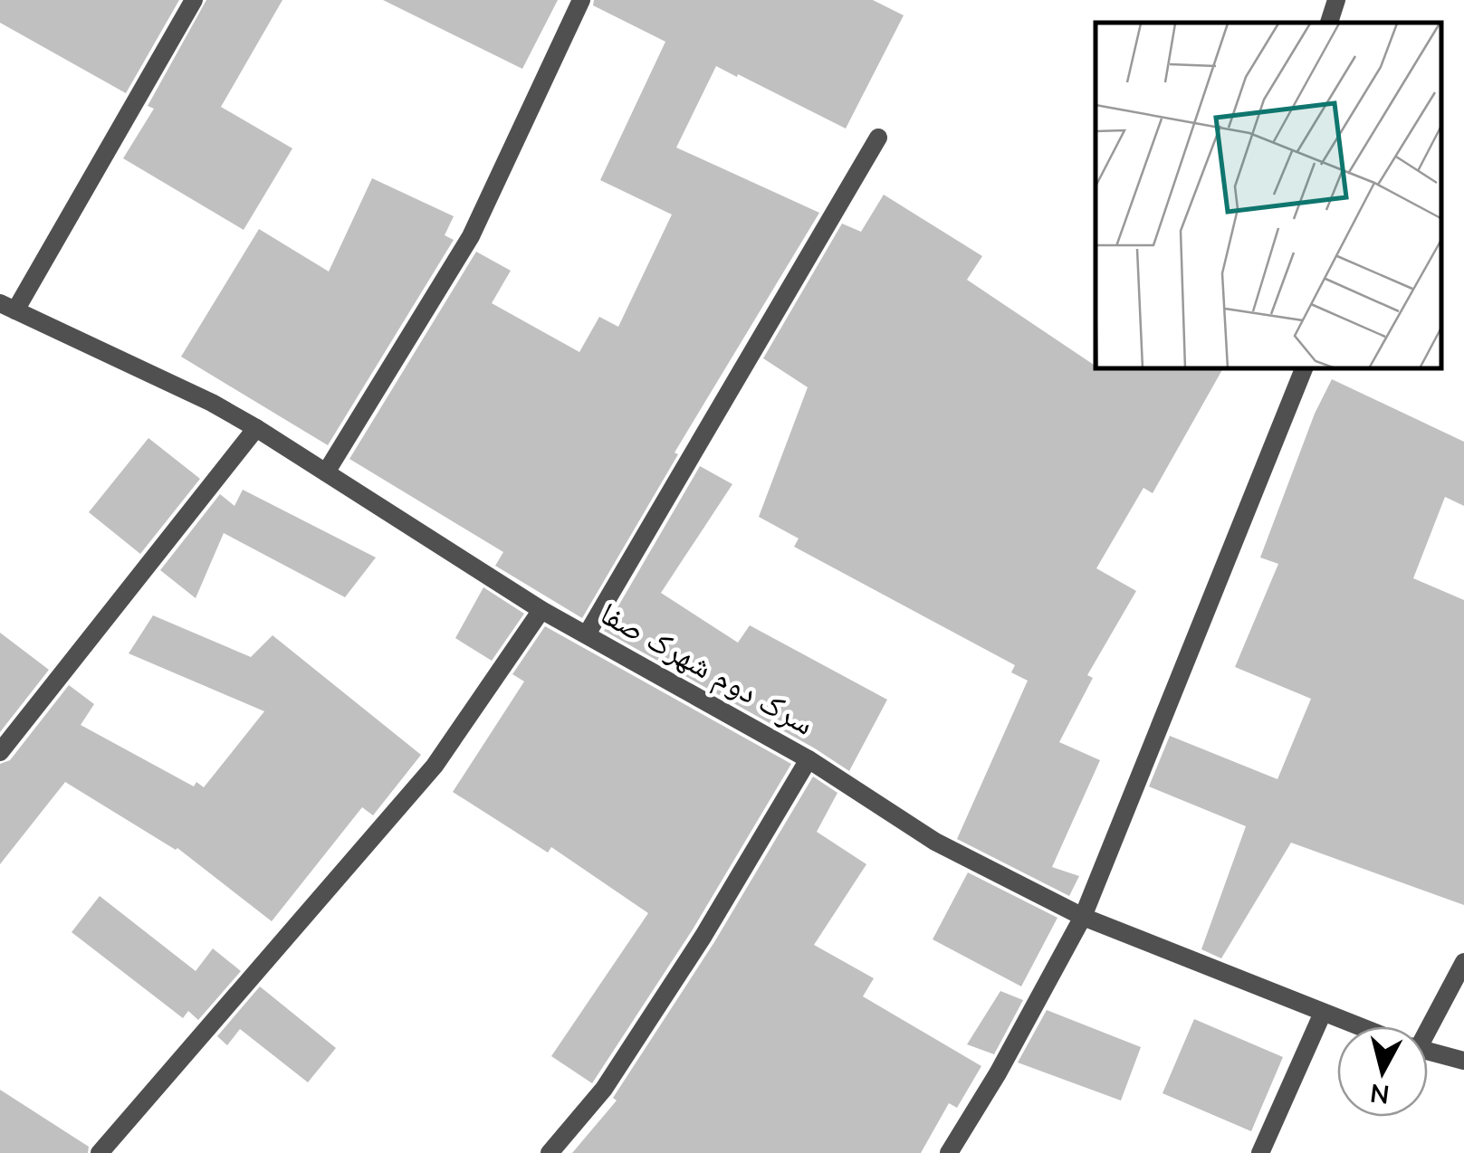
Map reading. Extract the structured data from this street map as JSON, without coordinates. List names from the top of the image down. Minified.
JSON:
{"streets":{"street":["سرک دوم شهرک صفا"]},"north":"bottom"}
